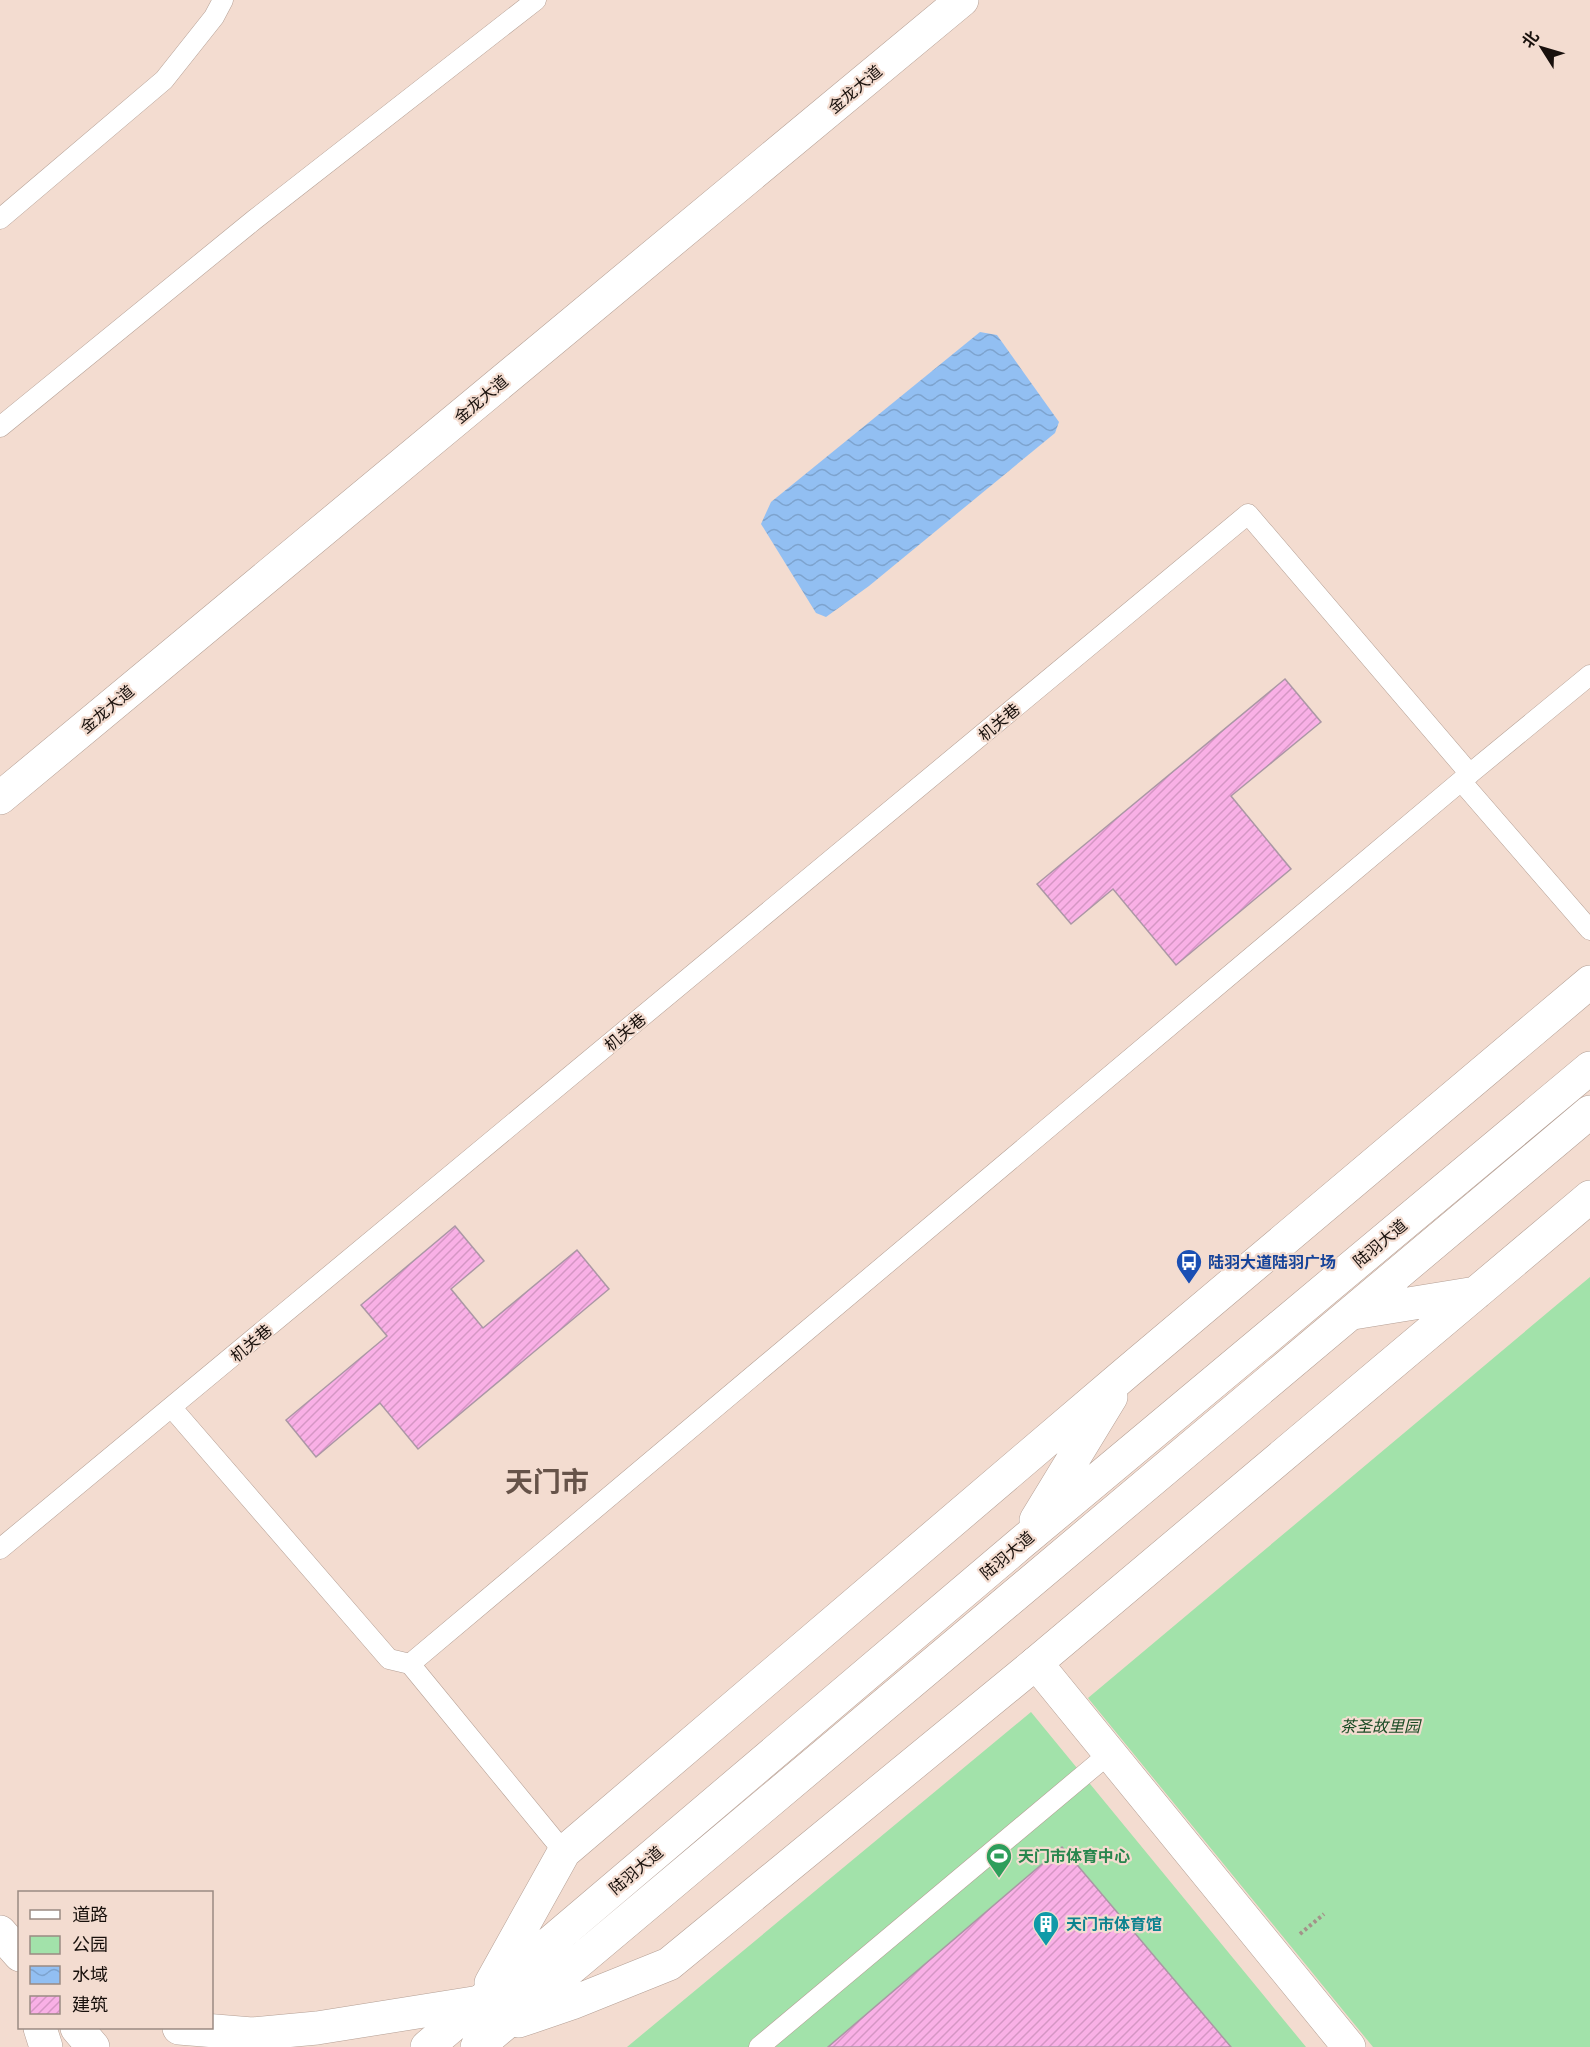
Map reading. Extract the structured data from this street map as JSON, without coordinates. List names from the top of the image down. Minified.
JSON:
{"streets":{"main road":["金龙大道","陆羽大道"],"lane":["机关巷"]},"districts":["天门市"],"parks":["茶圣故里园"],"places":{"bus stop":["陆羽大道陆羽广场"],"sports":["天门市体育中心"],"building":["天门市体育馆"]},"legend":["道路","公园","水域","建筑"],"north":"top left"}
